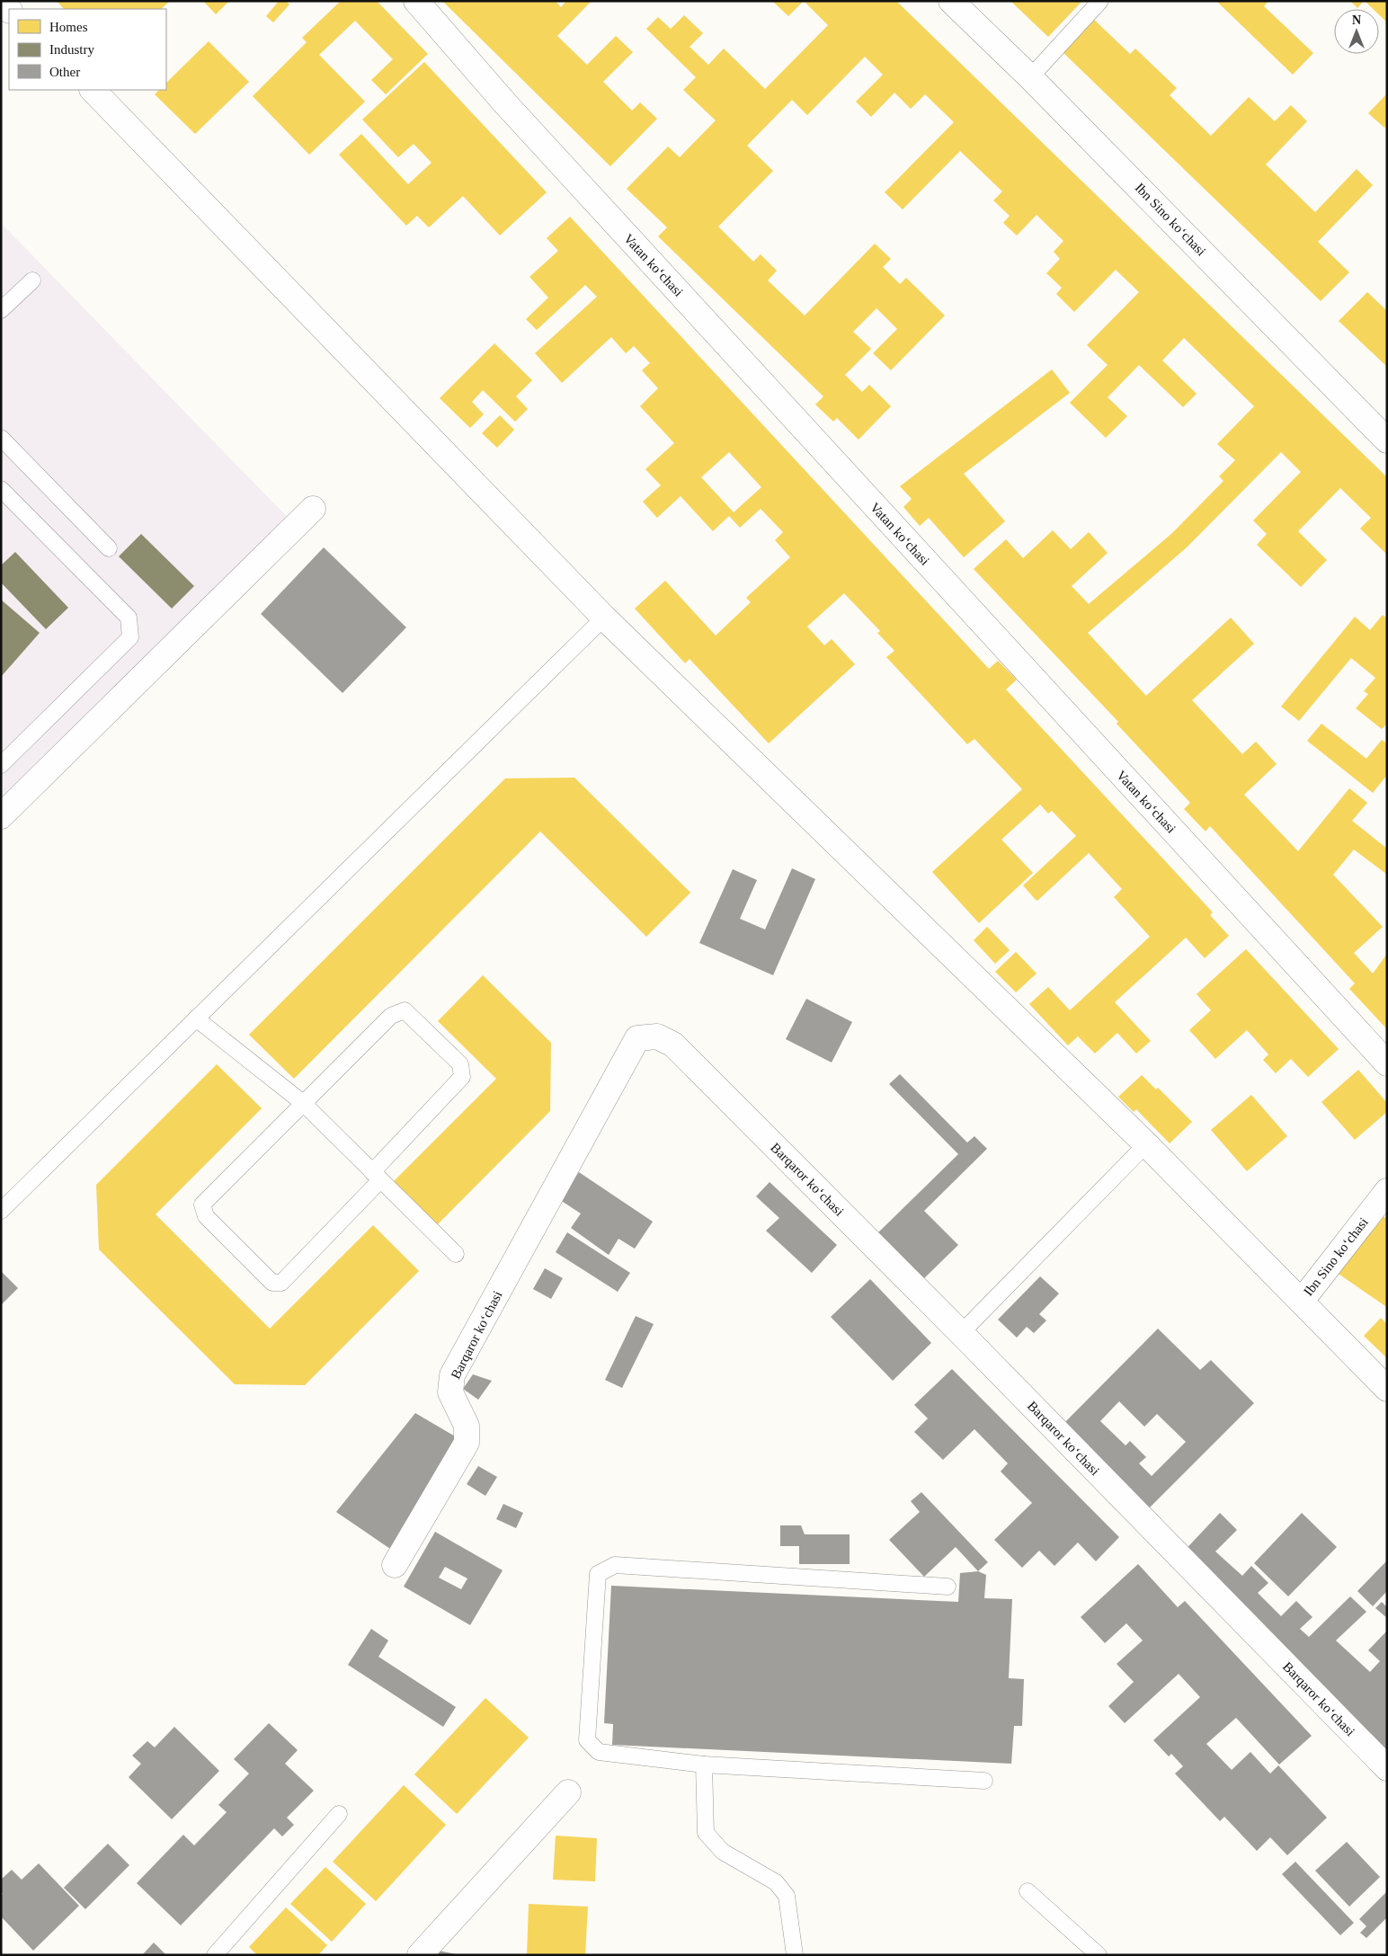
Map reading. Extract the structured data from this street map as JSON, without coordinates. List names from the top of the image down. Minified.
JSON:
{"streets":{"street":["Ibn Sino koʻchasi","Vatan koʻchasi","Barqaror koʻchasi"]},"legend":["Homes","Industry","Other"],"north":"top"}
